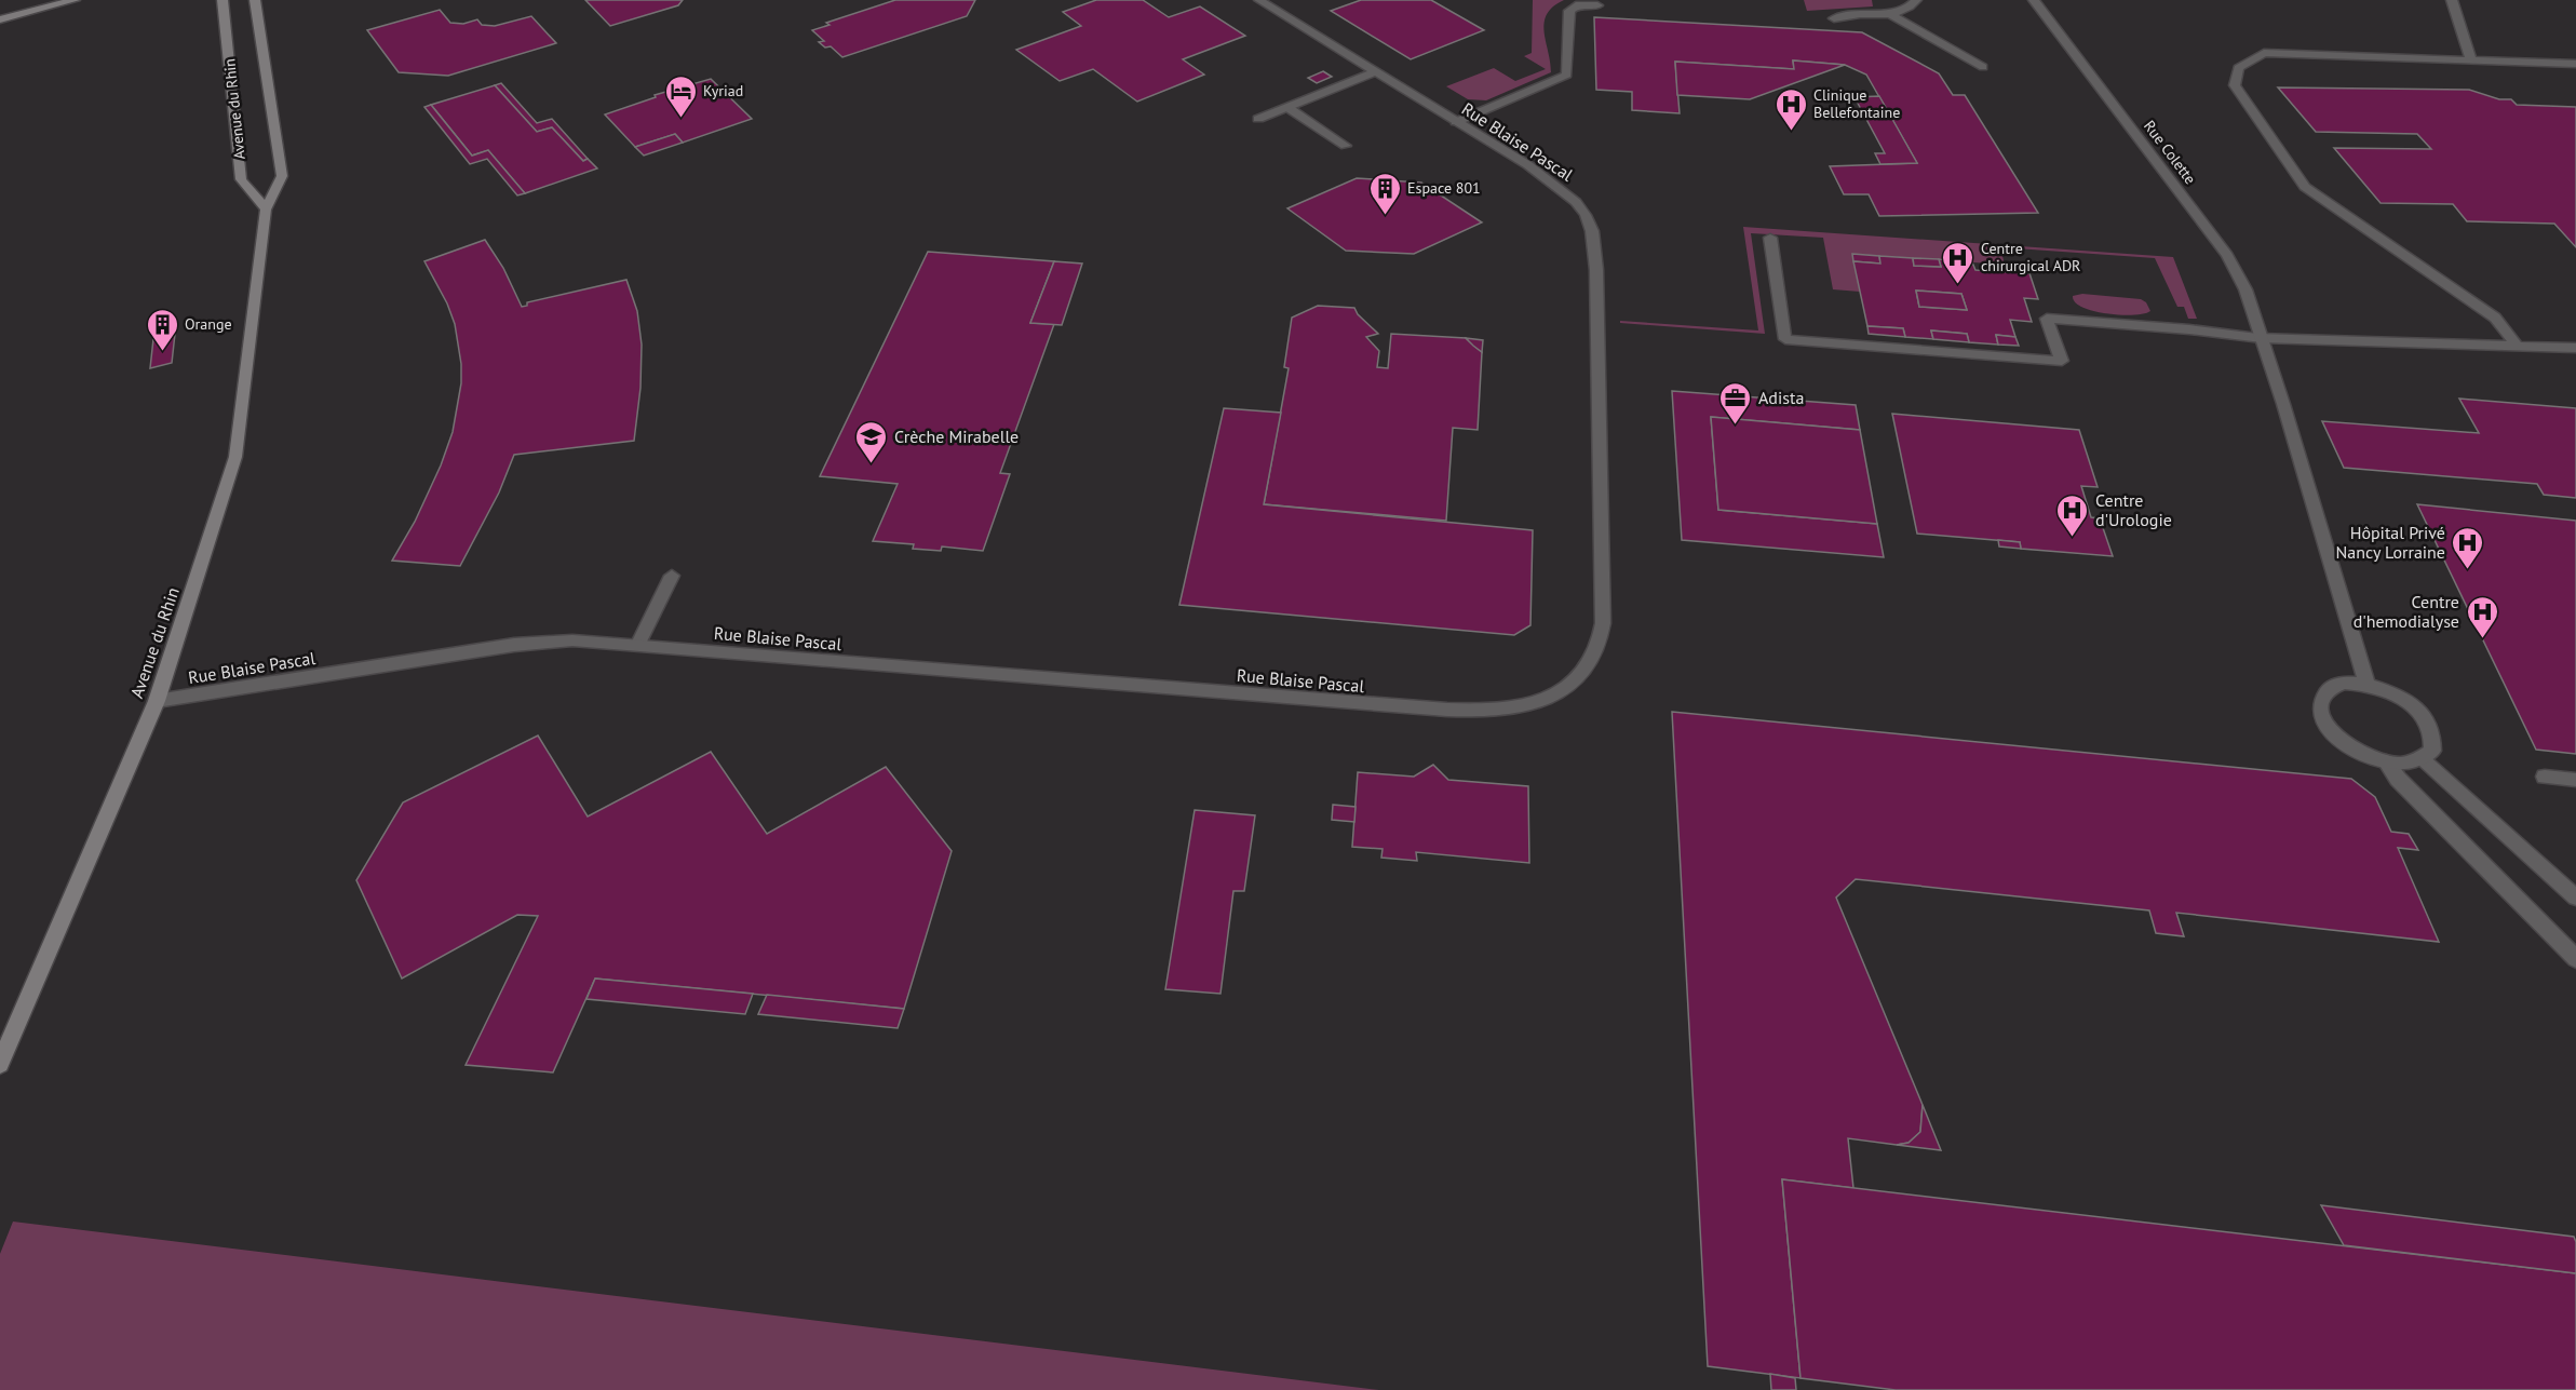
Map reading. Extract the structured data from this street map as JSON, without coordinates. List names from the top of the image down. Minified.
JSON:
{"streets":{"main road":["Avenue du Rhin"],"street":["Rue Blaise Pascal","Rue Colette"]},"crossings":[["Avenue du Rhin","Rue Blaise Pascal"]],"places":{"hotel":["Kyriad"],"hospital":["Clinique Bellefontaine","Centre chirurgical ADR","Centre d'Urologie","Hôpital Privé Nancy Lorraine","Centre d'hemodialyse"],"building":["Espace 801","Orange"],"office":["Adista"],"school or university":["Crèche Mirabelle"]}}
